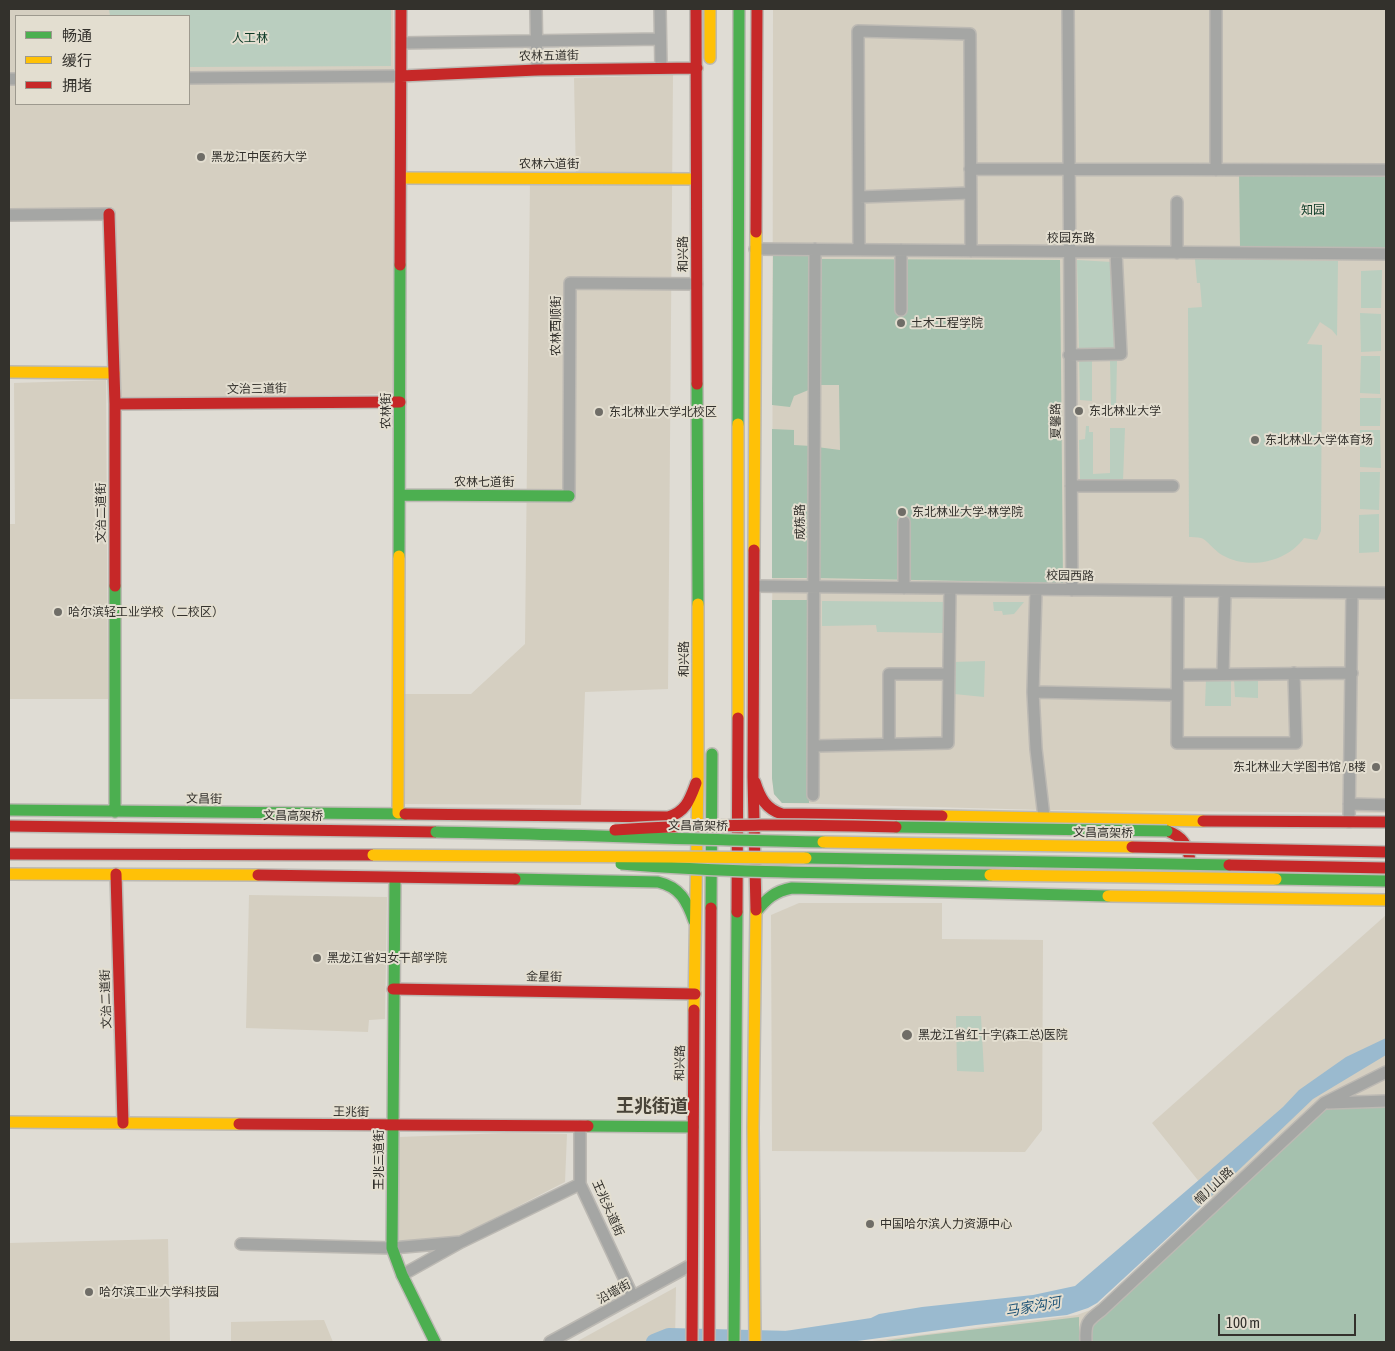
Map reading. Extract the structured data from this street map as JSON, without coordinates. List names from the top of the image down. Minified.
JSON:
{"streets":{"main road":["农林五道街","农林六道街","和兴路","文治三道街","农林街","农林七道街","文治二道街","文昌街","文昌高架桥","金星街","王兆街","王兆三道街"],"street":["校园东路","农林西顺街","夏馨路","成栋路","校园西路","帽儿山路","王兆头道街","沿墙街"]},"crossings":[["农林五道街","和兴路"],["农林五道街","农林街"],["农林六道街","和兴路"],["农林六道街","农林街"],["校园东路","夏馨路"],["校园东路","成栋路"],["和兴路","农林西顺街"],["和兴路","文昌街"],["和兴路","金星街"],["和兴路","王兆街"],["和兴路","沿墙街"],["农林西顺街","农林七道街"],["文治三道街","农林街"],["文治三道街","文治二道街"],["农林街","农林七道街"],["农林街","文昌街"],["夏馨路","校园西路"],["文治二道街","文昌街"],["文治二道街","王兆街"],["成栋路","校园西路"],["金星街","王兆三道街"],["王兆街","王兆三道街"],["王兆街","王兆头道街"],["王兆头道街","沿墙街"]],"districts":["王兆街道"],"water":["马家沟河"],"parks":["人工林","知园"],"places":["黑龙江中医药大学","土木工程学院","东北林业大学","东北林业大学北校区","东北林业大学体育场","东北林业大学-林学院","哈尔滨轻工业学校（二校区）","东北林业大学图书馆 / B楼","黑龙江省妇女干部学院","黑龙江省红十字(森工总)医院","中国哈尔滨人力资源中心","哈尔滨工业大学科技园"],"legend":["畅通","缓行","拥堵"],"scale_bar":"100 m"}
